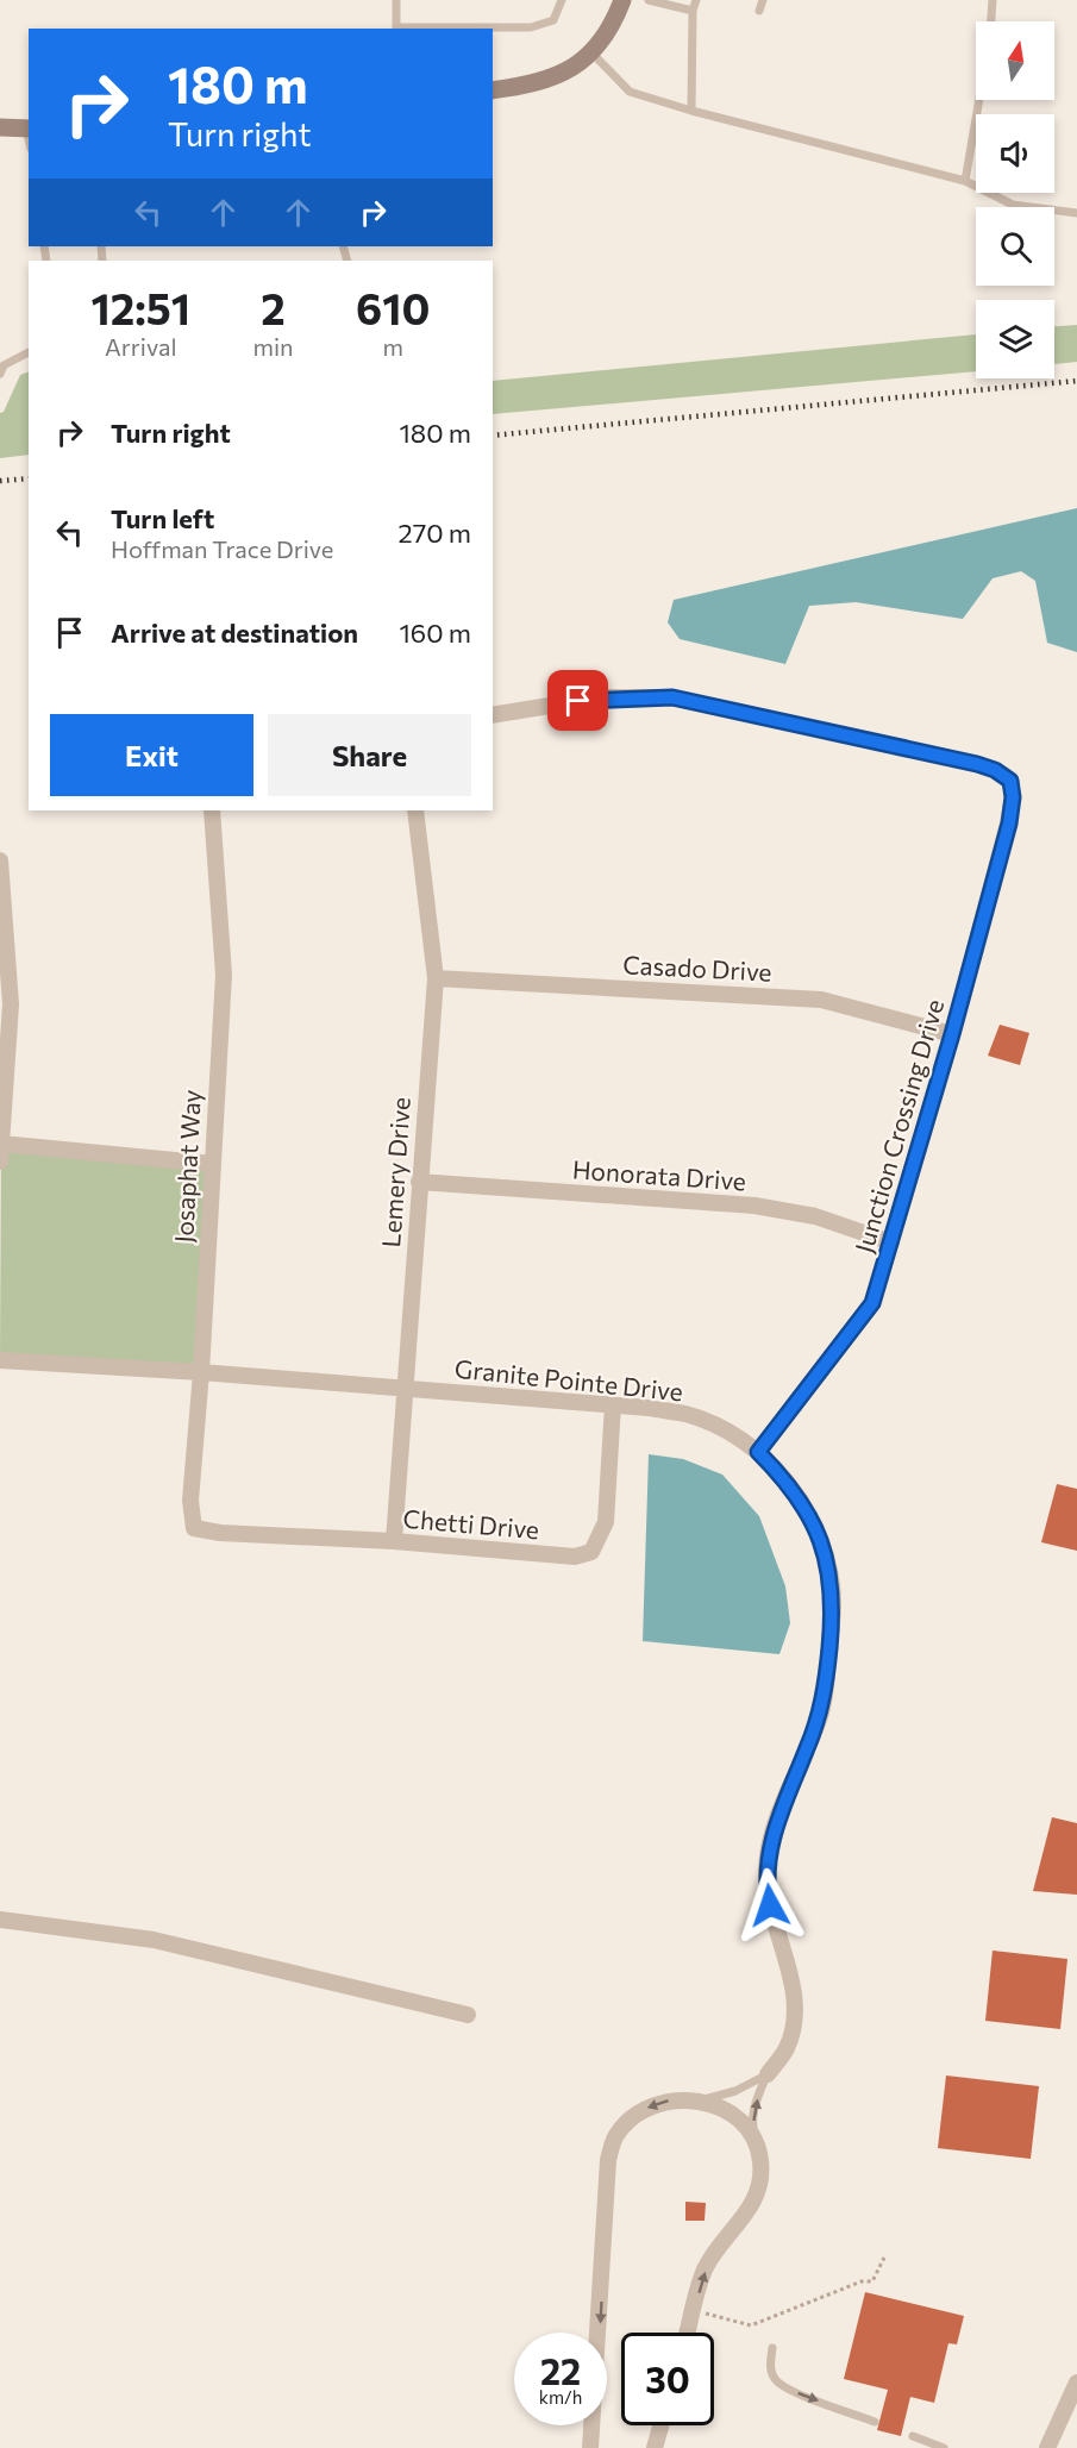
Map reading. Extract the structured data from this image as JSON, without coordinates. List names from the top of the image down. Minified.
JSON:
{"streets":{"street":["Casado Drive","Junction Crossing Drive","Josaphat Way","Lemery Drive","Honorata Drive","Granite Pointe Drive","Chetti Drive"]},"crossings":[["Casado Drive","Junction Crossing Drive"],["Casado Drive","Lemery Drive"],["Junction Crossing Drive","Honorata Drive"],["Junction Crossing Drive","Granite Pointe Drive"],["Josaphat Way","Granite Pointe Drive"],["Josaphat Way","Chetti Drive"],["Lemery Drive","Honorata Drive"],["Lemery Drive","Granite Pointe Drive"],["Lemery Drive","Chetti Drive"],["Granite Pointe Drive","Chetti Drive"]],"north":"top","page":{"turn":["180 m","Turn right"],"eta":["12:51","Arrival","2","min","610","m"],"list":[{"name":"Turn right","value":"180 m"},{"name":"Turn left","note":"Hoffman Trace Drive","value":"270 m"},{"name":"Arrive at destination","value":"160 m"}],"buttons":["Exit","Share"],"speed":"22 km/h","limit":"30"}}
